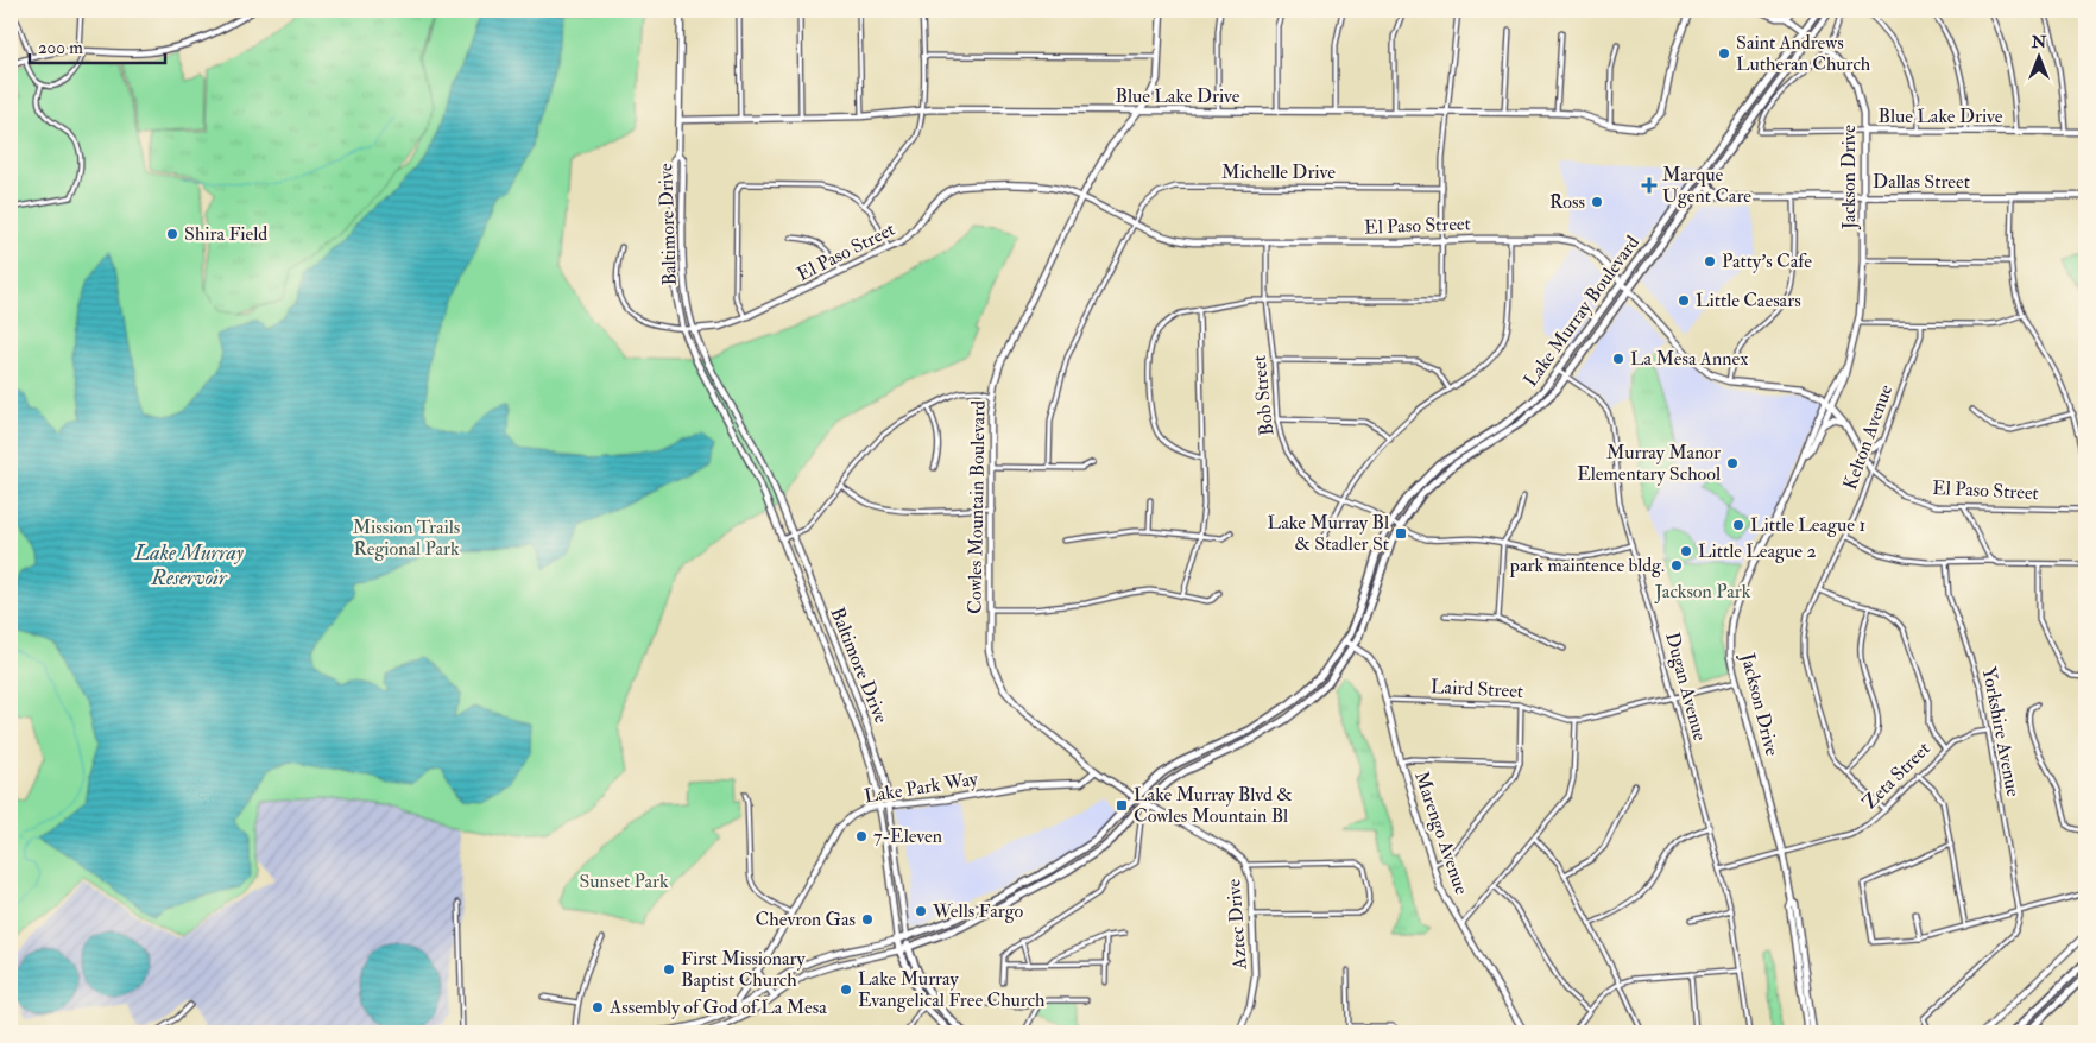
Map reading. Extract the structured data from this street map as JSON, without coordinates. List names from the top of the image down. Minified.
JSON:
{"streets":{"main road":["Baltimore Drive","Lake Murray Boulevard"],"street":["Blue Lake Drive","Michelle Drive","Jackson Drive","Dallas Street","El Paso Street","Bob Street","Kelton Avenue","Cowles Mountain Boulevard","Dugan Avenue","Laird Street","Yorkshire Avenue","Zeta Street","Lake Park Way","Marengo Avenue","Aztec Drive"]},"crossings":[["Blue Lake Drive","Jackson Drive"],["Blue Lake Drive","Cowles Mountain Boulevard"],["Michelle Drive","El Paso Street"],["Jackson Drive","Dallas Street"],["Jackson Drive","El Paso Street"],["Jackson Drive","Lake Murray Boulevard"],["Jackson Drive","Laird Street"],["Jackson Drive","Zeta Street"],["Dallas Street","Lake Murray Boulevard"],["Baltimore Drive","El Paso Street"],["Baltimore Drive","Lake Murray Boulevard"],["Baltimore Drive","Lake Park Way"],["El Paso Street","Lake Murray Boulevard"],["El Paso Street","Bob Street"],["El Paso Street","Kelton Avenue"],["El Paso Street","Cowles Mountain Boulevard"],["Lake Murray Boulevard","Bob Street"],["Lake Murray Boulevard","Cowles Mountain Boulevard"],["Lake Murray Boulevard","Dugan Avenue"],["Lake Murray Boulevard","Lake Park Way"],["Lake Murray Boulevard","Marengo Avenue"],["Lake Murray Boulevard","Aztec Drive"],["Bob Street","Dugan Avenue"],["Kelton Avenue","Zeta Street"],["Cowles Mountain Boulevard","Lake Park Way"],["Cowles Mountain Boulevard","Aztec Drive"],["Dugan Avenue","Laird Street"],["Dugan Avenue","Zeta Street"],["Laird Street","Marengo Avenue"],["Yorkshire Avenue","Zeta Street"]],"water":["Lake Murray Reservoir"],"parks":["Mission Trails Regional Park","Jackson Park","Sunset Park"],"places":{"other":["Saint Andrews Lutheran Church","Ross","Shira Field","Patty's Cafe","Little Caesars","La Mesa Annex","Murray Manor Elementary School","Little League 1","Little League 2","park maintence bldg.","7-Eleven","Wells Fargo","Chevron Gas","First Missionary Baptist Church","Lake Murray Evangelical Free Church","Assembly of God of La Mesa"],"health":["Marque Ugent Care"],"transit":["Lake Murray Bl & Stadler St","Lake Murray Blvd & Cowles Mountain Bl"]},"scale_bar":"200 m","north":"top"}
